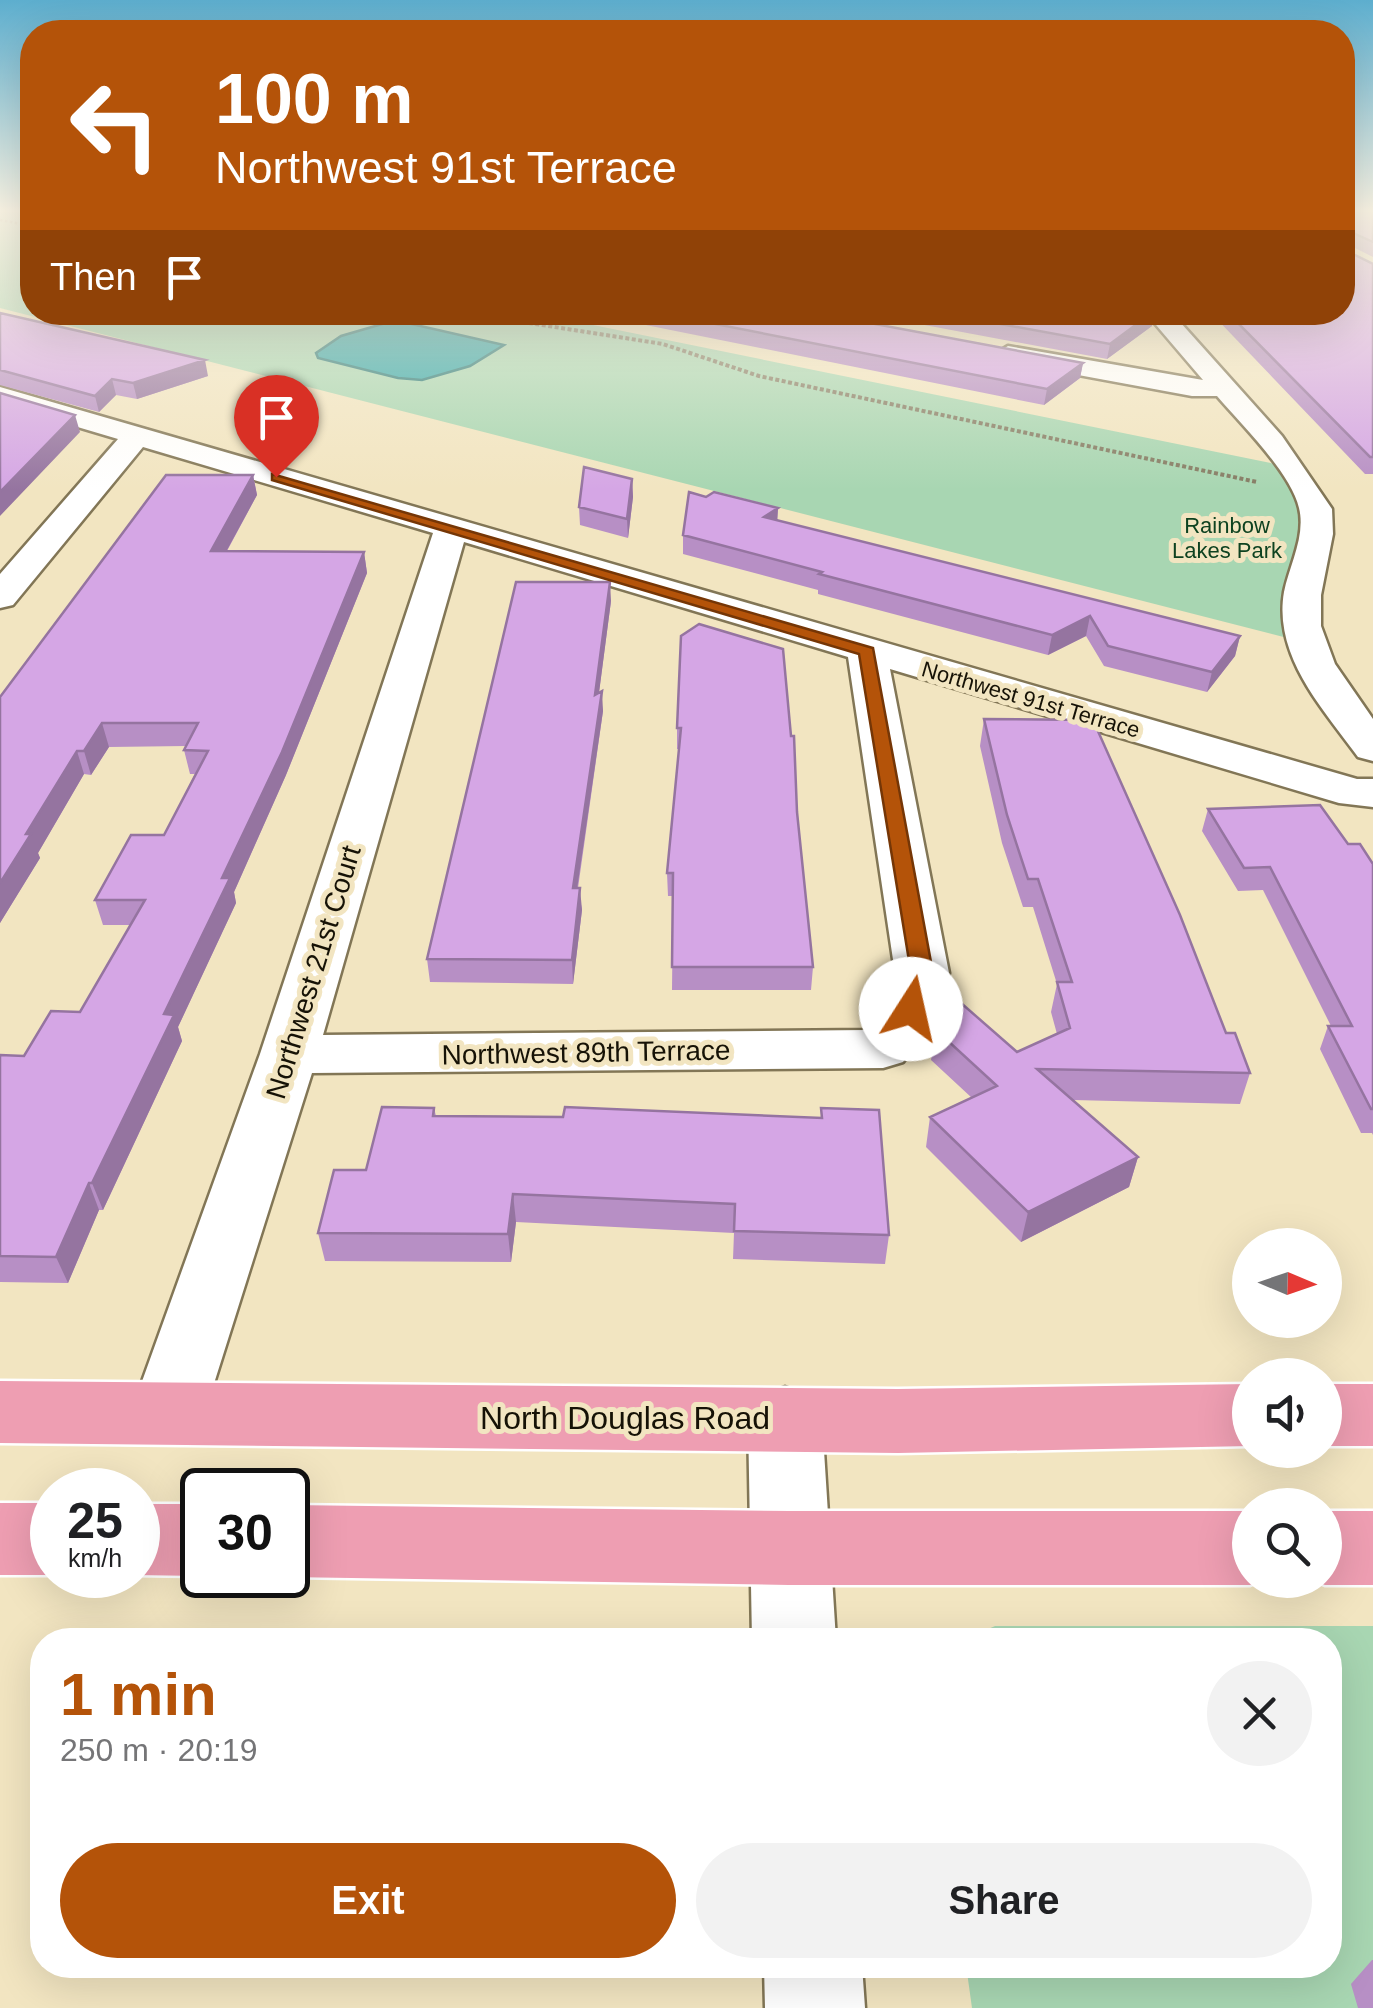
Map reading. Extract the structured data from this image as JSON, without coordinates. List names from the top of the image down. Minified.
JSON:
{"streets":{"main road":["North Douglas Road"],"street":["Northwest 91st Terrace","Northwest 21st Court","Northwest 89th Terrace"]},"crossings":[["Northwest 91st Terrace","Northwest 21st Court"],["Northwest 91st Terrace","Northwest 89th Terrace"],["Northwest 21st Court","Northwest 89th Terrace"],["Northwest 21st Court","North Douglas Road"]],"parks":["Rainbow Lakes Park"],"north":"right","page":{"turn":["100 m","Northwest 91st Terrace"],"then":"Then","speed":"25 km/h","limit":"30","heading":["1 min","250 m · 20:19"],"buttons":["Exit","Share"]}}
